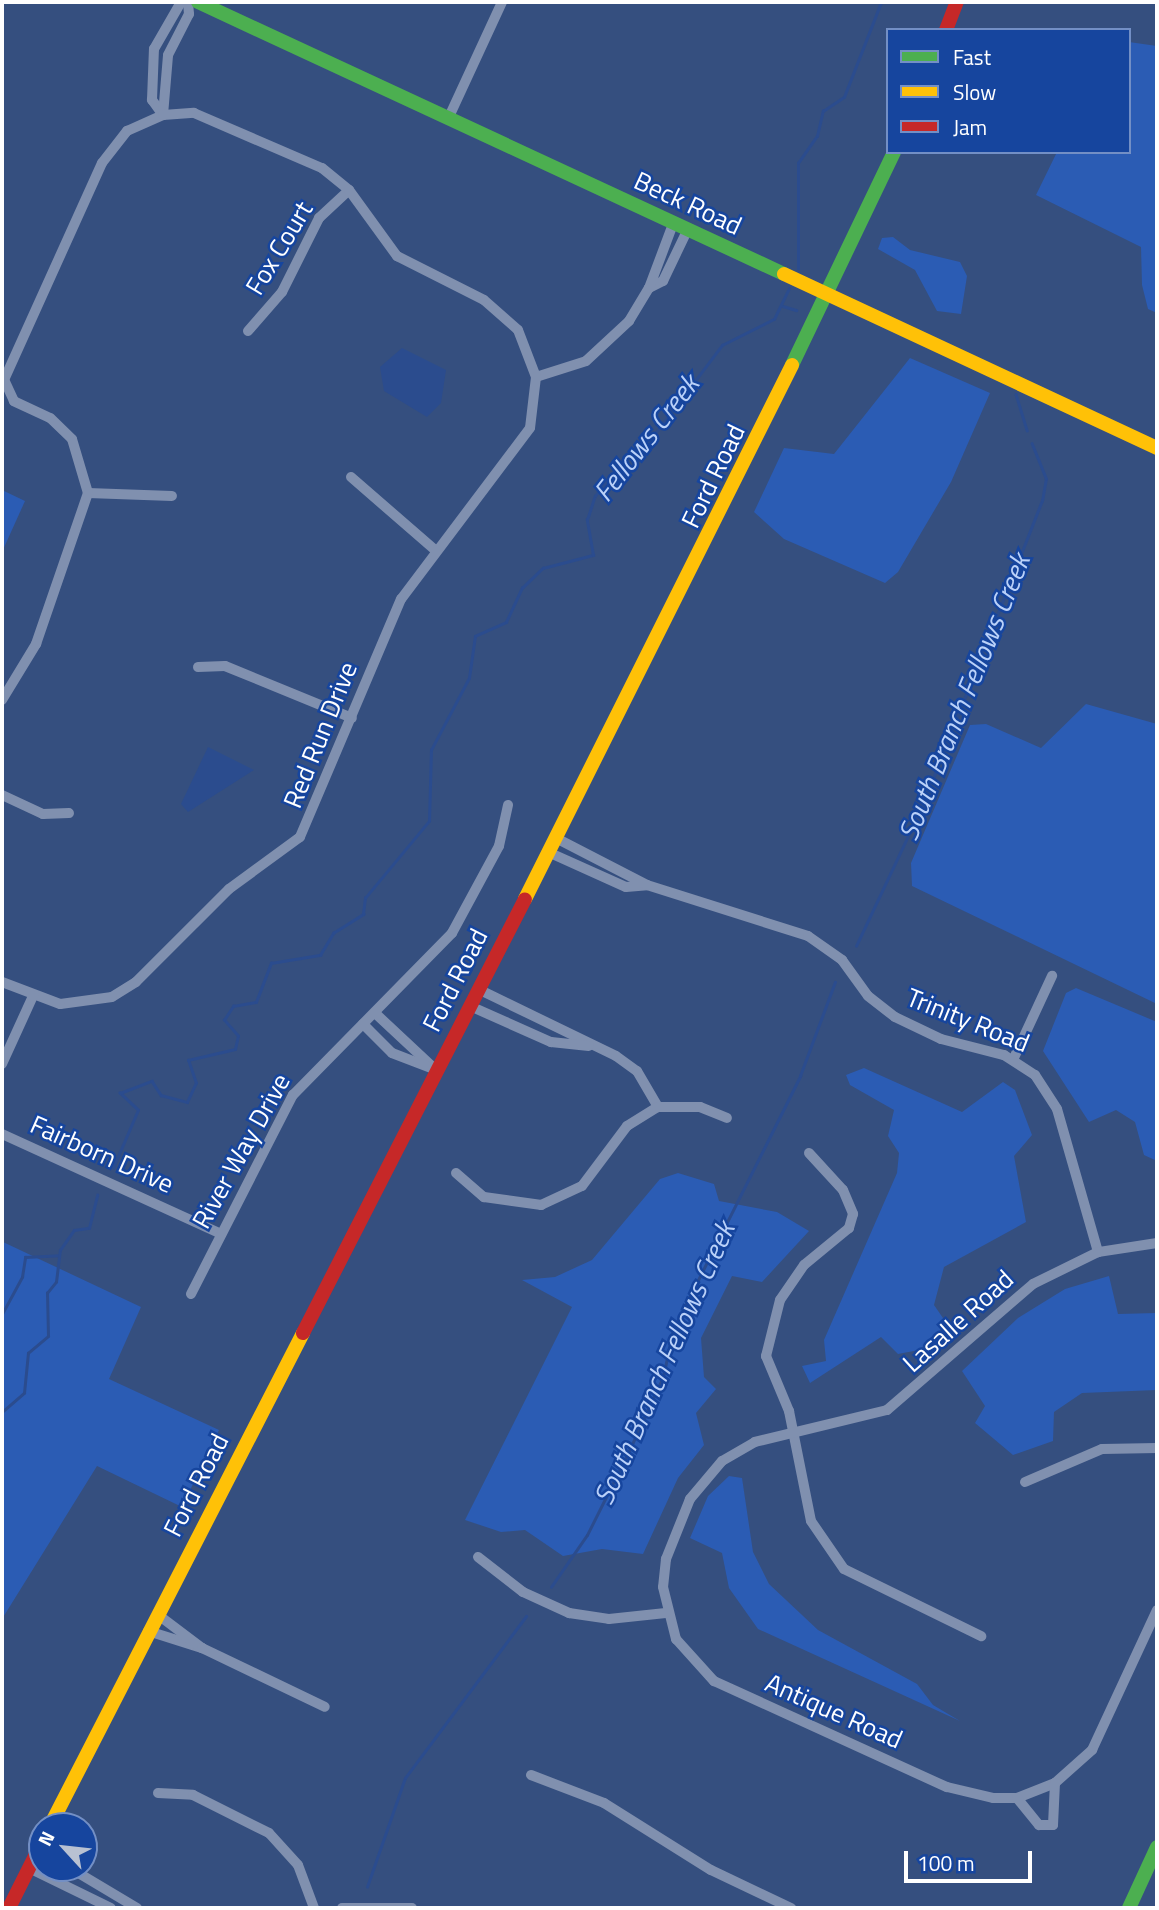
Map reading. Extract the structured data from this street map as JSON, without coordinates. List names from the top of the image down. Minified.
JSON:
{"streets":{"main road":["Beck Road","Ford Road"],"street":["Fox Court","Red Run Drive","Trinity Road","River Way Drive","Fairborn Drive","Lasalle Road","Antique Road"]},"crossings":[["Beck Road","Ford Road"],["Fox Court","Red Run Drive"],["Ford Road","Trinity Road"],["Trinity Road","Lasalle Road"],["River Way Drive","Fairborn Drive"],["Lasalle Road","Antique Road"]],"water":["Fellows Creek","South Branch Fellows Creek"],"legend":["Fast","Slow","Jam"],"scale_bar":"100 m","north":"top left"}
